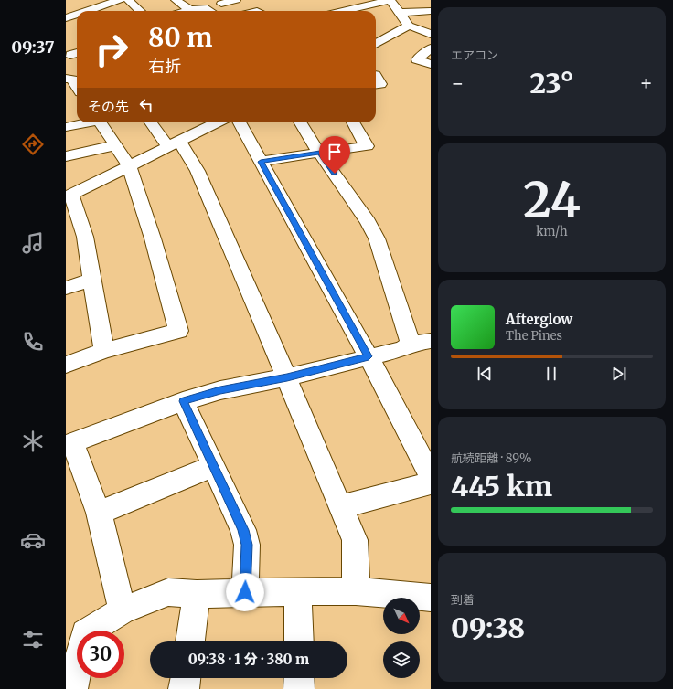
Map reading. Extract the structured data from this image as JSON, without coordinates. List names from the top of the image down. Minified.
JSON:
{"north":"bottom right","page":{"tabs":"09:37","tile":["エアコン",["24","km/h"],["航続距離 · 89%","445 km"],["到着","09:38"]],"turn":["80 m","右折"],"heat":["−","23°","+"],"then":"その先","song":["Afterglow","The Pines"],"limit":"30","trip":"09:38 · 1 分 · 380 m"}}
